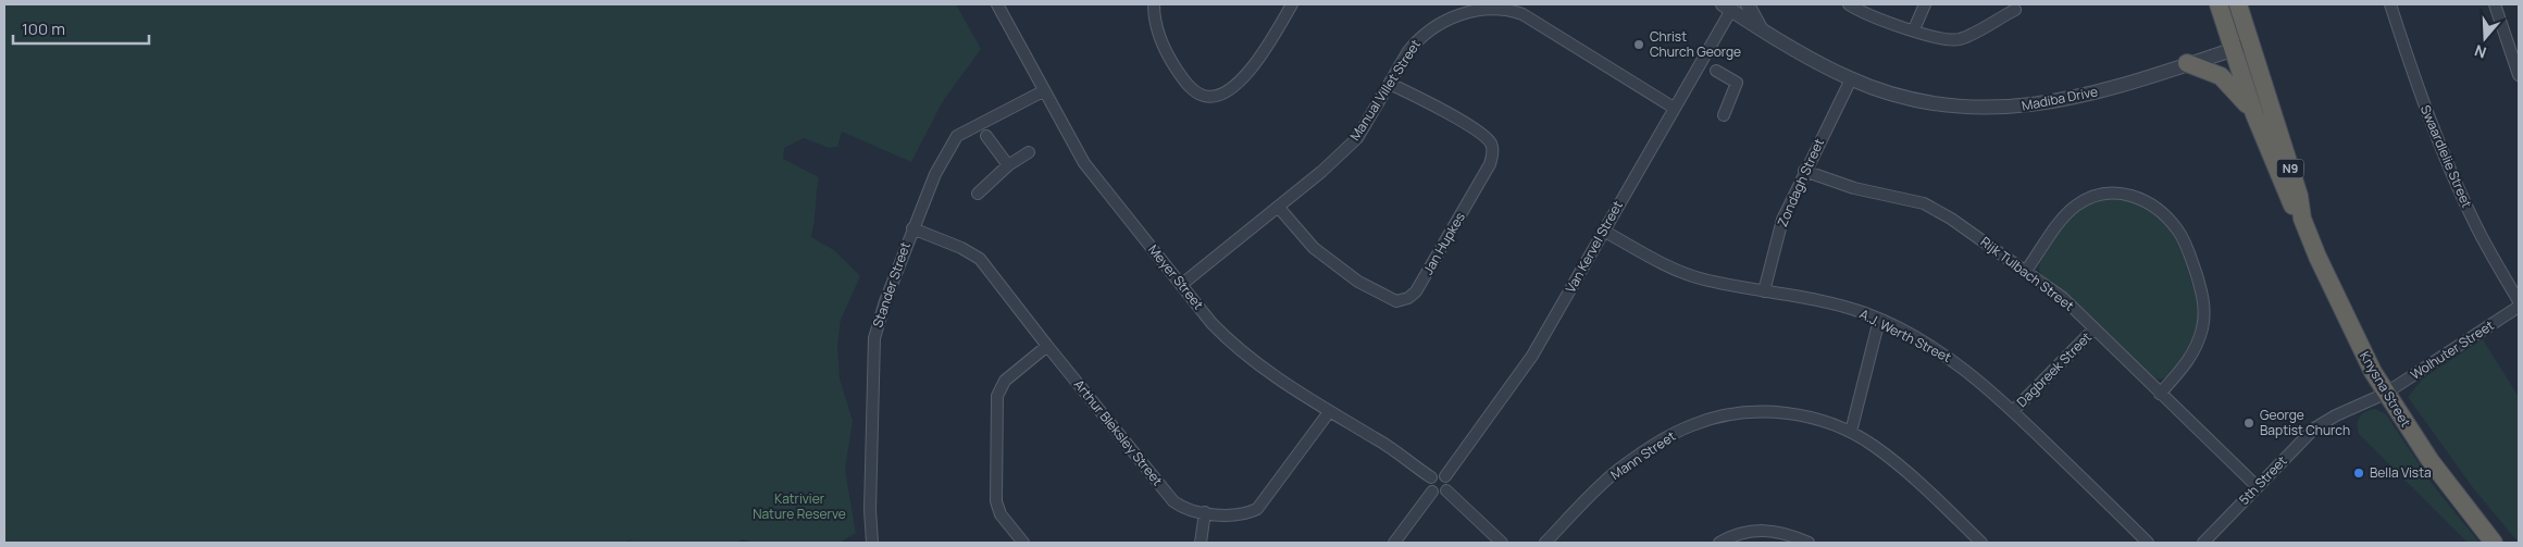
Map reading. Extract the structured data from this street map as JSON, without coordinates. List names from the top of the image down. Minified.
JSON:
{"streets":{"highway":["N9","Knysna Street"],"street":["Manual Villet Street","Madiba Drive","Swaardlelie Street","Zondagh Street","Jan Hupkes","Van Kervel Street","Rijk Tulbach Street","Meyer Street","Stander Street","A.J. Werth Street","Wolhuter Street","Dagbreek Street","Arthur Bleksley Street","Mann Street","5th Street"]},"crossings":[["Manual Villet Street","Jan Hupkes"],["Manual Villet Street","Van Kervel Street"],["Manual Villet Street","Meyer Street"],["Madiba Drive","Zondagh Street"],["Madiba Drive","Van Kervel Street"],["Madiba Drive","Knysna Street"],["Zondagh Street","Rijk Tulbach Street"],["Zondagh Street","A.J. Werth Street"],["Van Kervel Street","Meyer Street"],["Van Kervel Street","A.J. Werth Street"],["Rijk Tulbach Street","Dagbreek Street"],["Rijk Tulbach Street","5th Street"],["Meyer Street","Stander Street"],["Meyer Street","Arthur Bleksley Street"],["Stander Street","Arthur Bleksley Street"],["A.J. Werth Street","Dagbreek Street"],["Wolhuter Street","Knysna Street"],["Wolhuter Street","5th Street"],["Knysna Street","5th Street"]],"parks":["Katrivier Nature Reserve"],"places":["Christ Church George","George Baptist Church","Bella Vista"],"scale_bar":"100 m","north":"bottom"}
